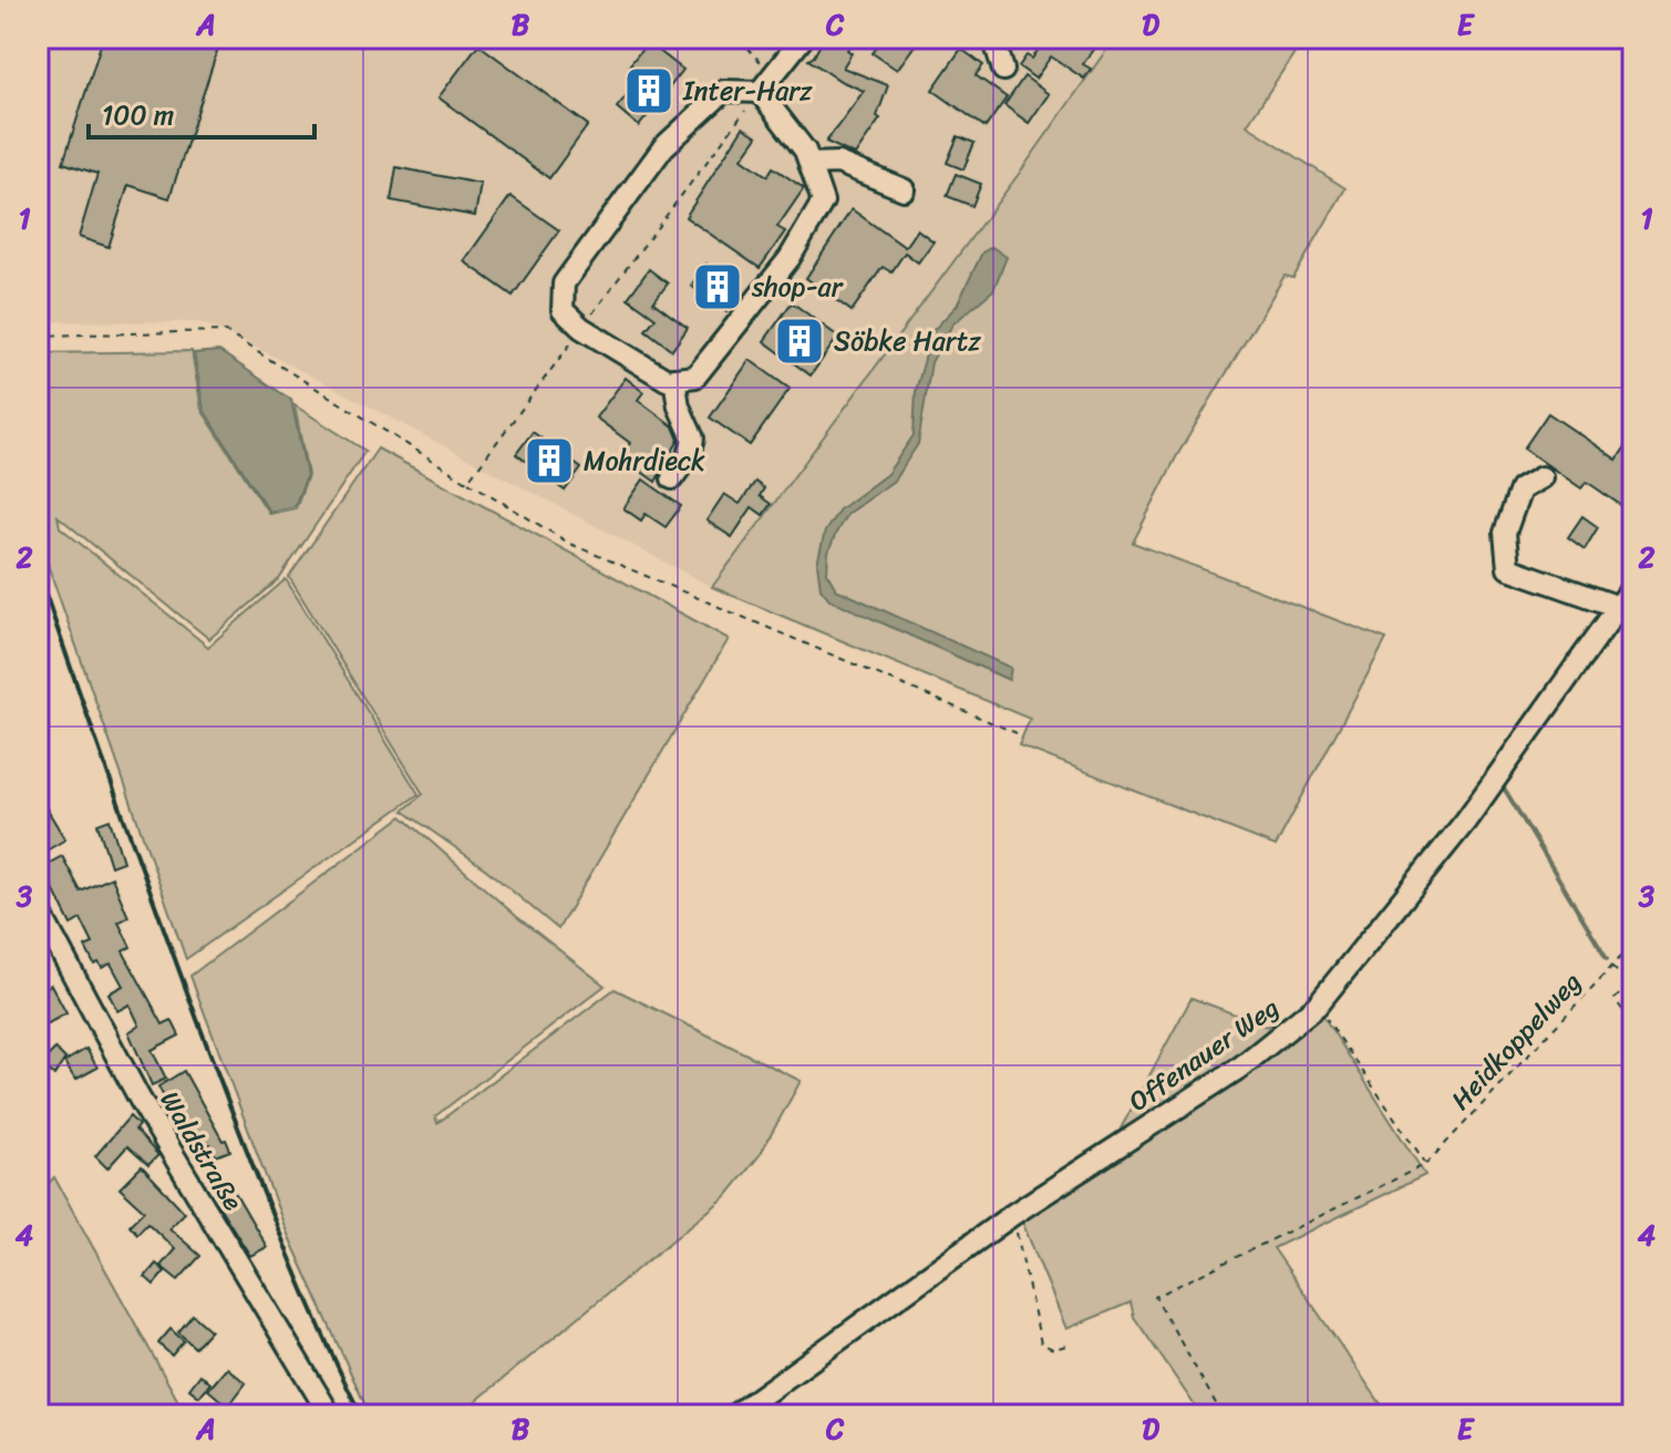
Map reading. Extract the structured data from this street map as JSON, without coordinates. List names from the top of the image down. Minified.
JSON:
{"streets":{"street":["Offenauer Weg","Waldstraße"],"path":["Heidkoppelweg"]},"places":{"building":["Inter-Harz","shop-ar","Söbke Hartz","Mohrdieck"]},"scale_bar":"100 m","grid":{"columns":["A","B","C","D","E"],"rows":["1","2","3","4"]}}
